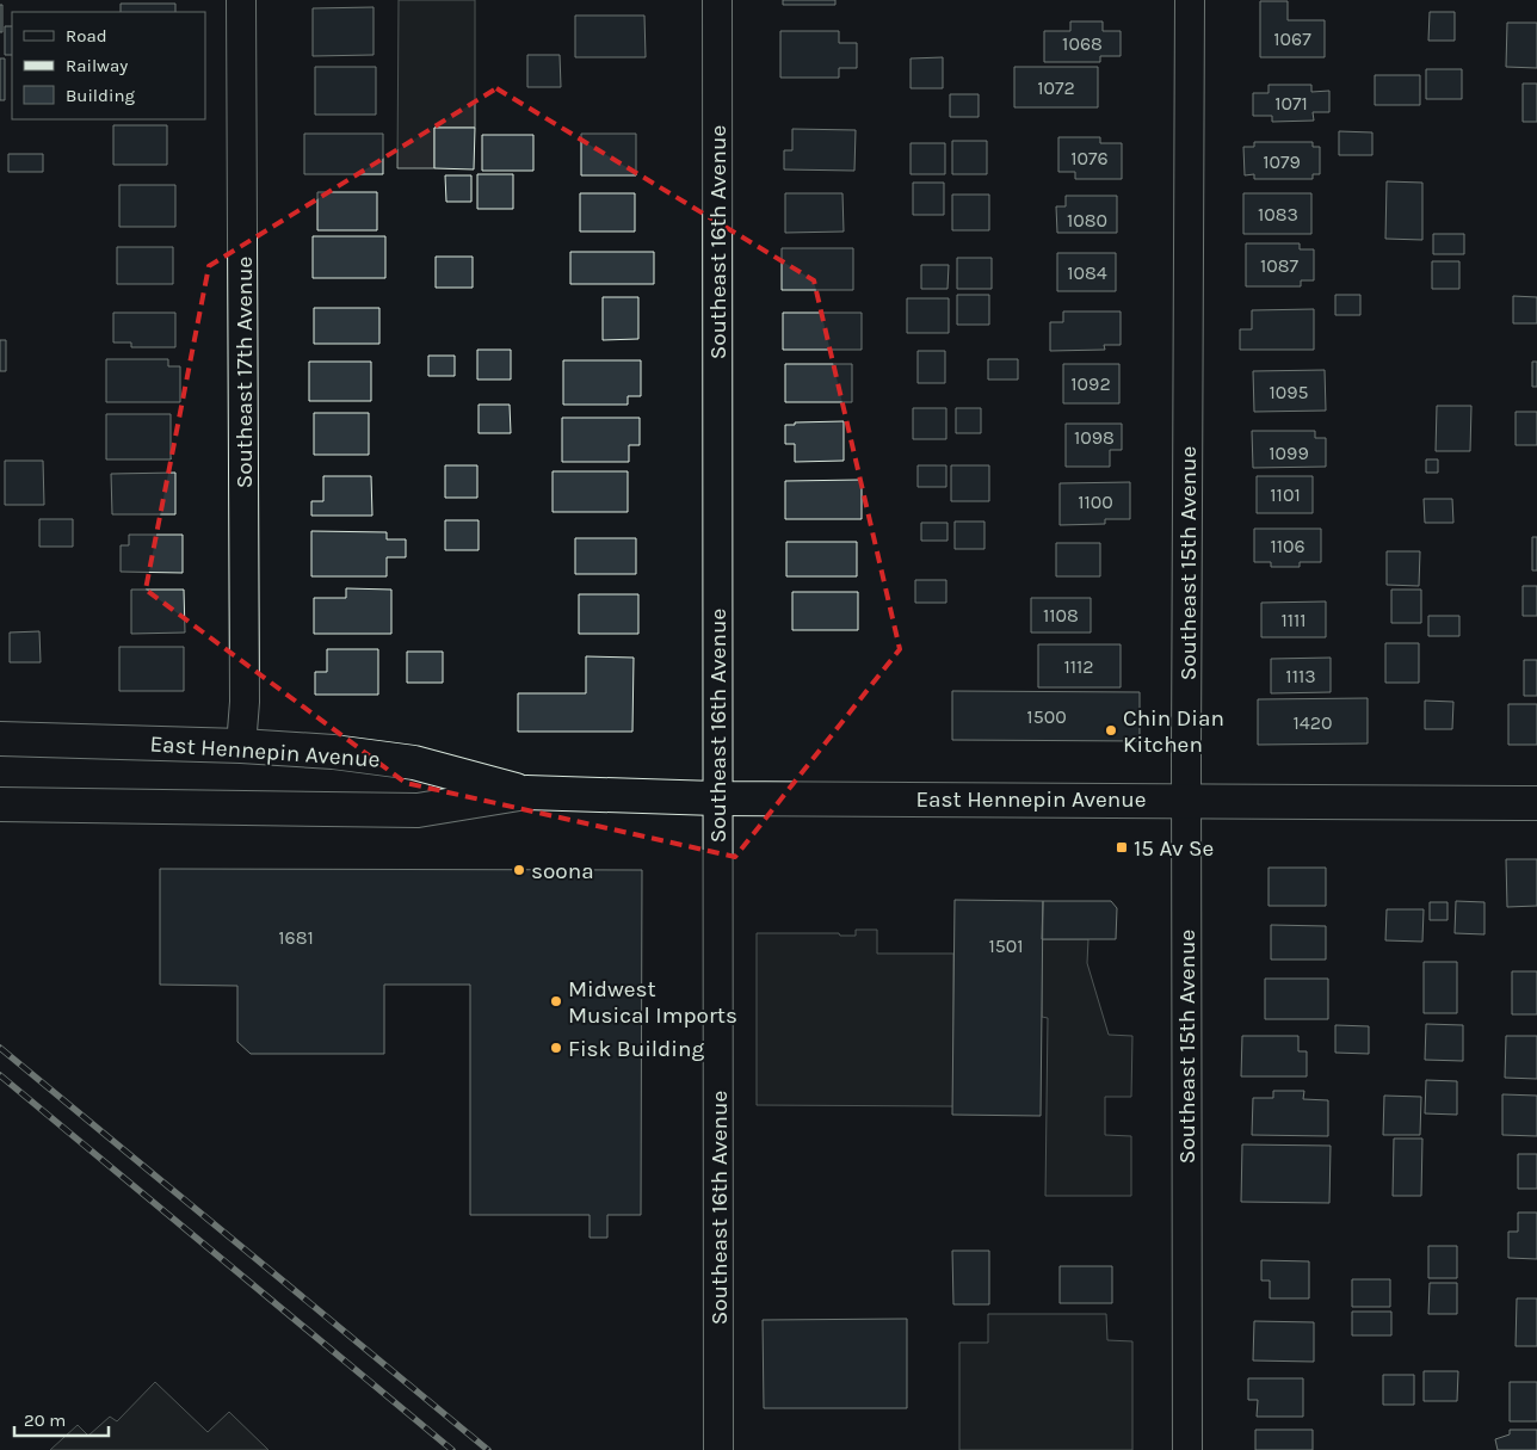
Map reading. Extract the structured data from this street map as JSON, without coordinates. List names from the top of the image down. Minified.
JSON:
{"streets":{"main road":["East Hennepin Avenue"],"street":["Southeast 16th Avenue","Southeast 17th Avenue","Southeast 15th Avenue"]},"crossings":[["Southeast 16th Avenue","East Hennepin Avenue"],["Southeast 17th Avenue","East Hennepin Avenue"],["Southeast 15th Avenue","East Hennepin Avenue"]],"places":{"other":["Chin Dian Kitchen","soona","Midwest Musical Imports","Fisk Building"],"transit":["15 Av Se"]},"house_numbers":["1067","1068","1072","1071","1076","1079","1083","1080","1087","1084","1092","1095","1098","1099","1101","1100","1106","1108","1111","1112","1113","1500","1420","1681","1501"],"legend":["Road","Railway","Building"],"scale_bar":"20 m"}
